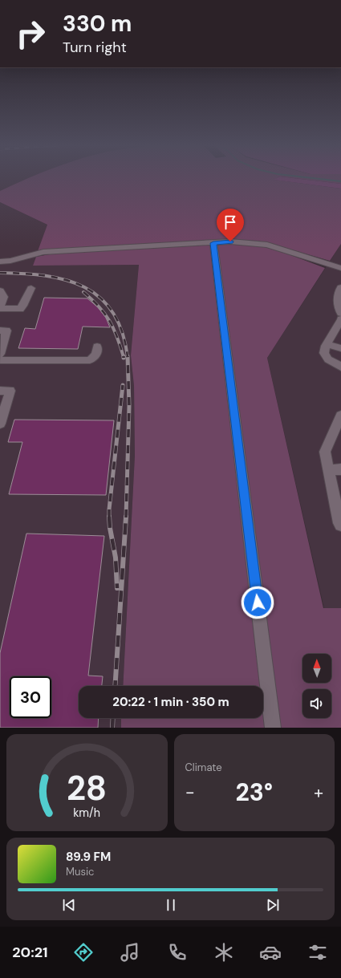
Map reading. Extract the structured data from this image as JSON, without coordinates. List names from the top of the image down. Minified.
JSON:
{"north":"top","page":{"turn":["330 m","Turn right"],"limit":"30","trip":"20:22 · 1 min · 350 m","tile":"Climate","heat":["−","23°","+"],"song":["89.9 FM","Music"],"tabs":"20:21","gauge":["28","km/h"]}}
